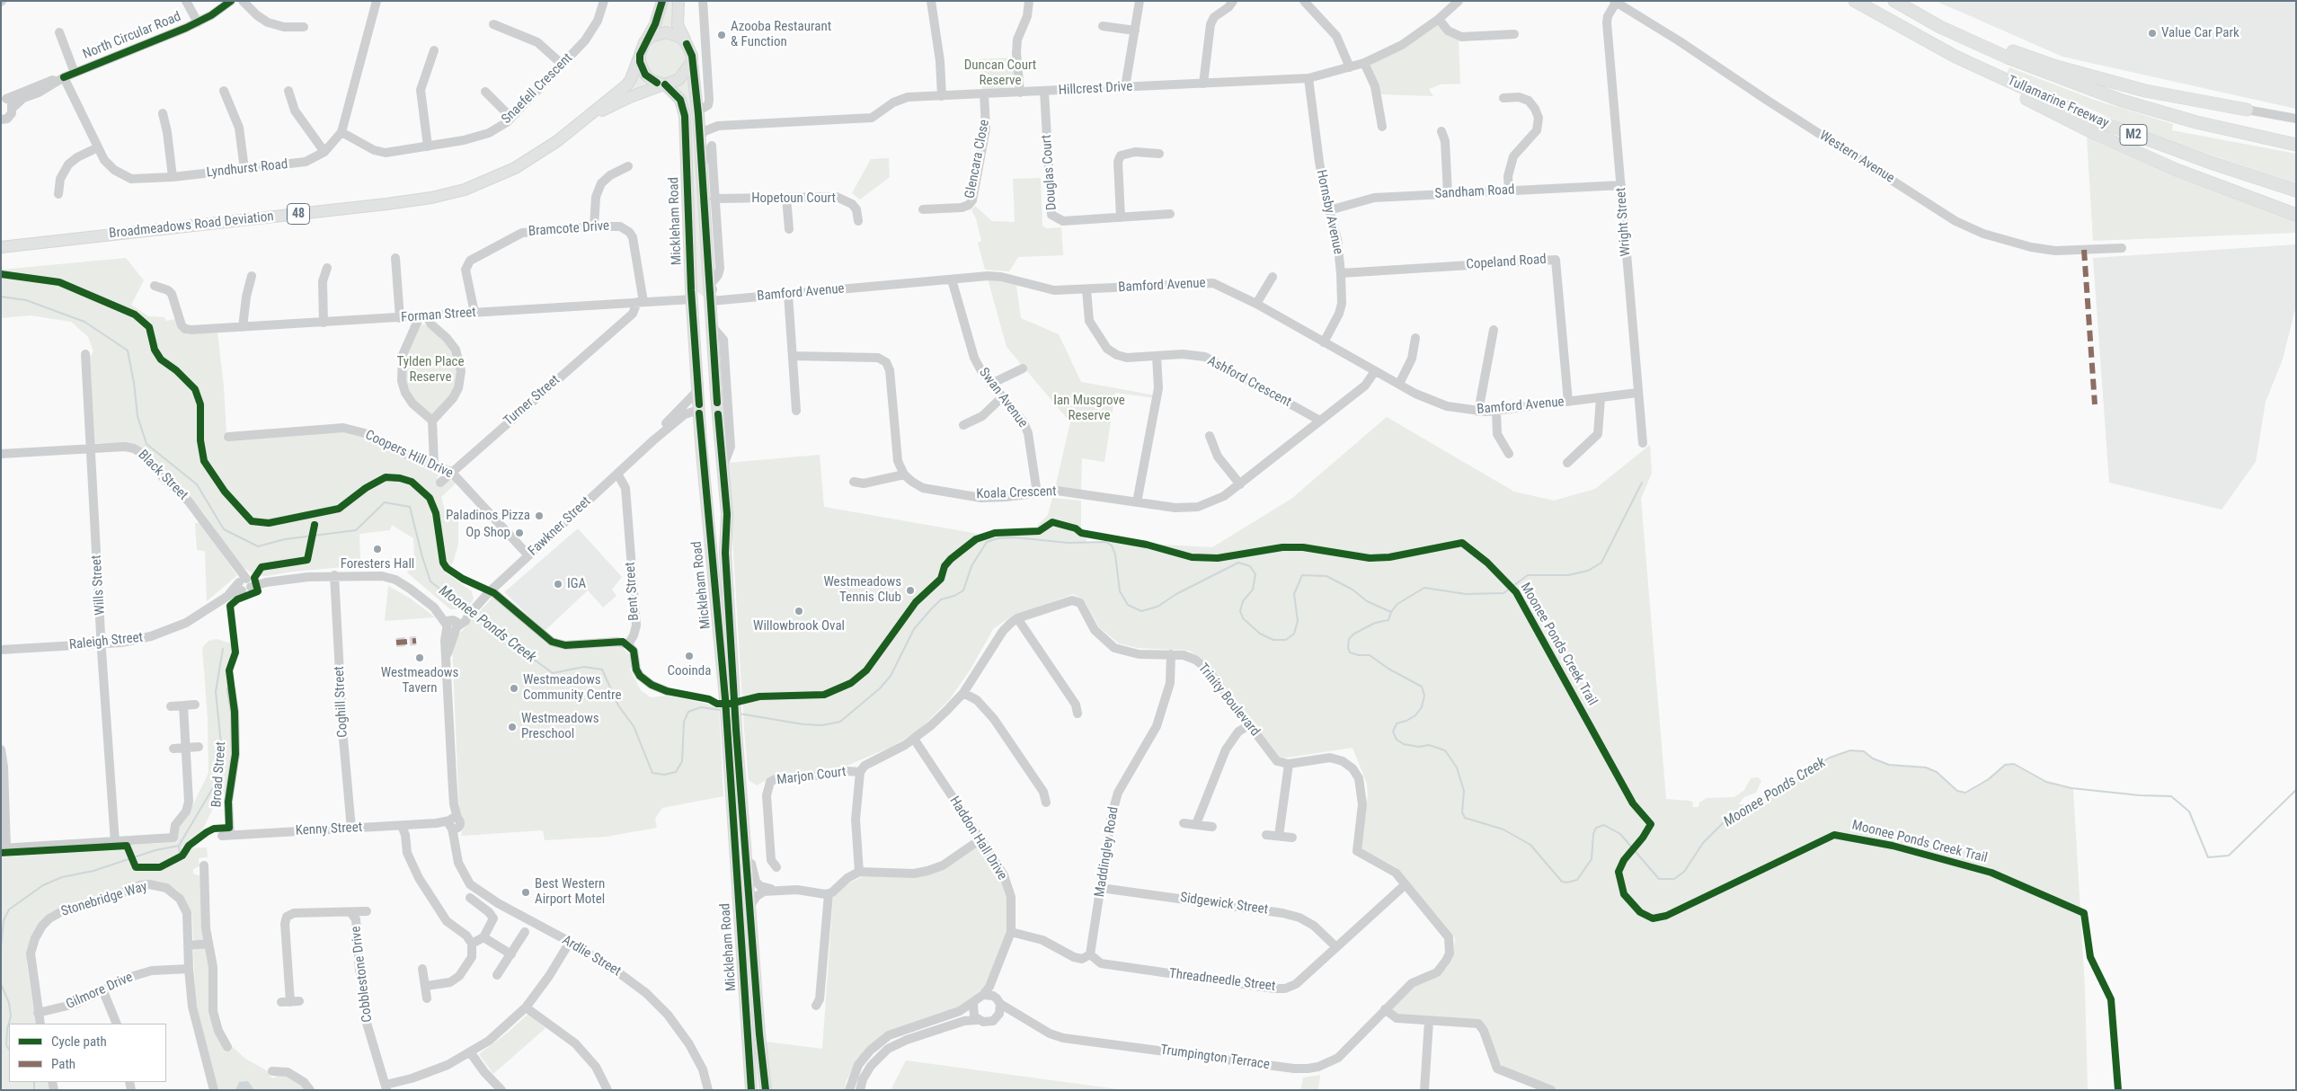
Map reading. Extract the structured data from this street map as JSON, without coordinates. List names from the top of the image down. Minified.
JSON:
{"streets":{"highway":["Tullamarine Freeway","M2"],"main road":["48","Mickleham Road","Broadmeadows Road Deviation"],"street":["North Circular Road","Snaefell Crescent","Hillcrest Drive","Western Avenue","Glencara Close","Lyndhurst Road","Douglas Court","Sandham Road","Hopetoun Court","Hornsby Avenue","Wright Street","Bramcote Drive","Copeland Road","Bamford Avenue","Forman Street","Ashford Crescent","Swan Avenue","Turner Street","Coopers Hill Drive","Black Street","Koala Crescent","Fawkner Street","Wills Street","Bent Street","Raleigh Street","Trinity Boulevard","Coghill Street","Broad Street","Marjon Court","Kenny Street","Haddon Hall Drive","Maddingley Road","Stonebridge Way","Sidgewick Street","Ardlie Street","Cobblestone Drive","Threadneedle Street","Gilmore Drive","Trumpington Terrace"],"cycle path":["Moonee Ponds Creek Trail"]},"crossings":[["North Circular Road","Lyndhurst Road"],["Snaefell Crescent","Lyndhurst Road"],["Hillcrest Drive","Glencara Close"],["Hillcrest Drive","Douglas Court"],["Hillcrest Drive","Hornsby Avenue"],["Hillcrest Drive","Mickleham Road"],["Western Avenue","Wright Street"],["Sandham Road","Hornsby Avenue"],["Sandham Road","Wright Street"],["Hopetoun Court","Mickleham Road"],["Hornsby Avenue","Copeland Road"],["Hornsby Avenue","Bamford Avenue"],["Mickleham Road","Broadmeadows Road Deviation"],["Mickleham Road","Bamford Avenue"],["Mickleham Road","Forman Street"],["Mickleham Road","Fawkner Street"],["Wright Street","Bamford Avenue"],["Bramcote Drive","Forman Street"],["Bramcote Drive","Turner Street"],["Copeland Road","Bamford Avenue"],["Bamford Avenue","Ashford Crescent"],["Bamford Avenue","Swan Avenue"],["Bamford Avenue","Koala Crescent"],["Forman Street","Turner Street"],["Ashford Crescent","Koala Crescent"],["Swan Avenue","Koala Crescent"],["Turner Street","Coopers Hill Drive"],["Coopers Hill Drive","Fawkner Street"],["Black Street","Wills Street"],["Black Street","Raleigh Street"],["Fawkner Street","Bent Street"],["Fawkner Street","Ardlie Street"],["Wills Street","Raleigh Street"],["Trinity Boulevard","Marjon Court"],["Trinity Boulevard","Haddon Hall Drive"],["Trinity Boulevard","Maddingley Road"],["Coghill Street","Kenny Street"],["Broad Street","Kenny Street"],["Kenny Street","Ardlie Street"],["Haddon Hall Drive","Threadneedle Street"],["Haddon Hall Drive","Trumpington Terrace"],["Maddingley Road","Sidgewick Street"],["Maddingley Road","Threadneedle Street"],["Stonebridge Way","Gilmore Drive"],["Sidgewick Street","Threadneedle Street"]],"water":["Moonee Ponds Creek"],"parks":["Duncan Court Reserve","Tylden Place Reserve","Ian Musgrove Reserve"],"places":["Value Car Park","Azooba Restaurant & Function","Paladinos Pizza","Op Shop","Foresters Hall","IGA","Westmeadows Tennis Club","Willowbrook Oval","Cooinda","Westmeadows Tavern","Westmeadows Community Centre","Westmeadows Preschool","Best Western Airport Motel"],"legend":["Cycle path","Path"]}
